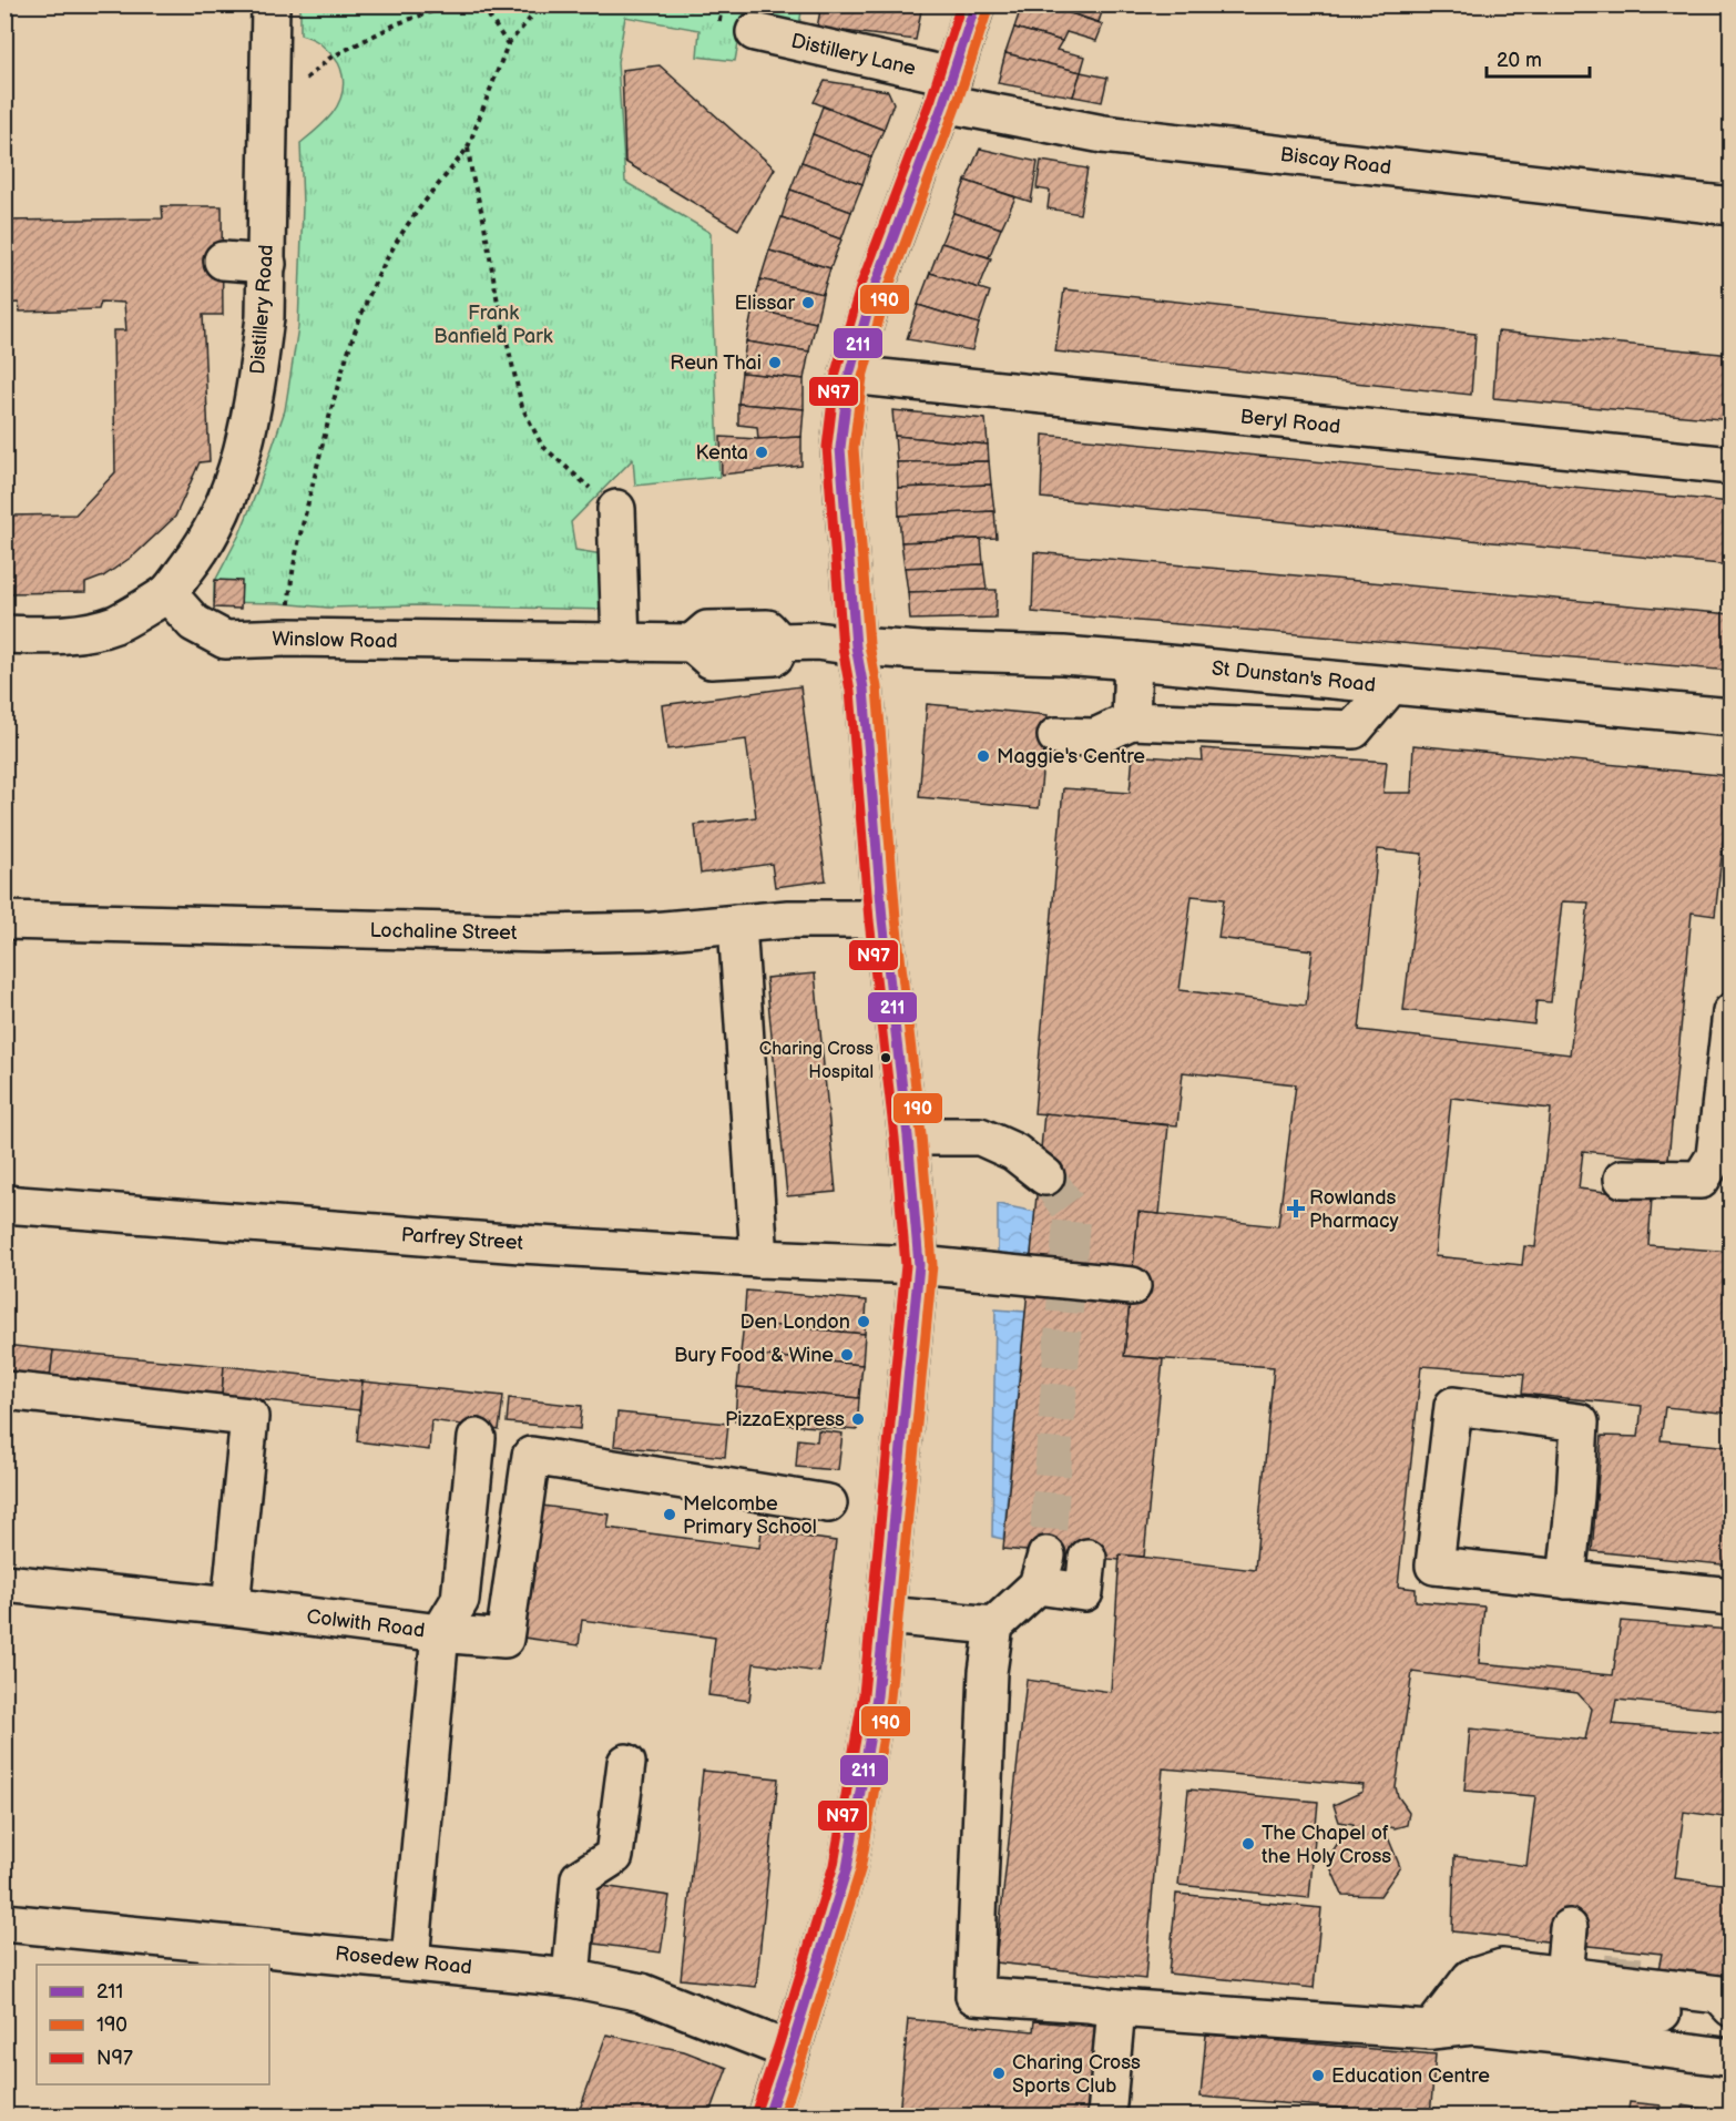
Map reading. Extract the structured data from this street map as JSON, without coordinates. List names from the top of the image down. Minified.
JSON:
{"streets":{"street":["Distillery Lane","Biscay Road","Distillery Road","Beryl Road","Winslow Road","St Dunstan's Road","Lochaline Street","Parfrey Street","Colwith Road","Rosedew Road"]},"crossings":[["Distillery Lane","Biscay Road"],["Distillery Road","Winslow Road"],["Winslow Road","St Dunstan's Road"],["Colwith Road","Rosedew Road"]],"parks":["Frank Banfield Park"],"places":{"other":["Elissar","Reun Thai","Kenta","Maggie's Centre","Charing Cross Hospital","Den London","Bury Food & Wine","PizzaExpress","Melcombe Primary School","The Chapel of the Holy Cross","Charing Cross Sports Club","Education Centre"],"health":["Rowlands Pharmacy"]},"lines":["transit line 211","transit line N97","transit line 190"],"legend":["211","190","N97"],"scale_bar":"20 m"}
